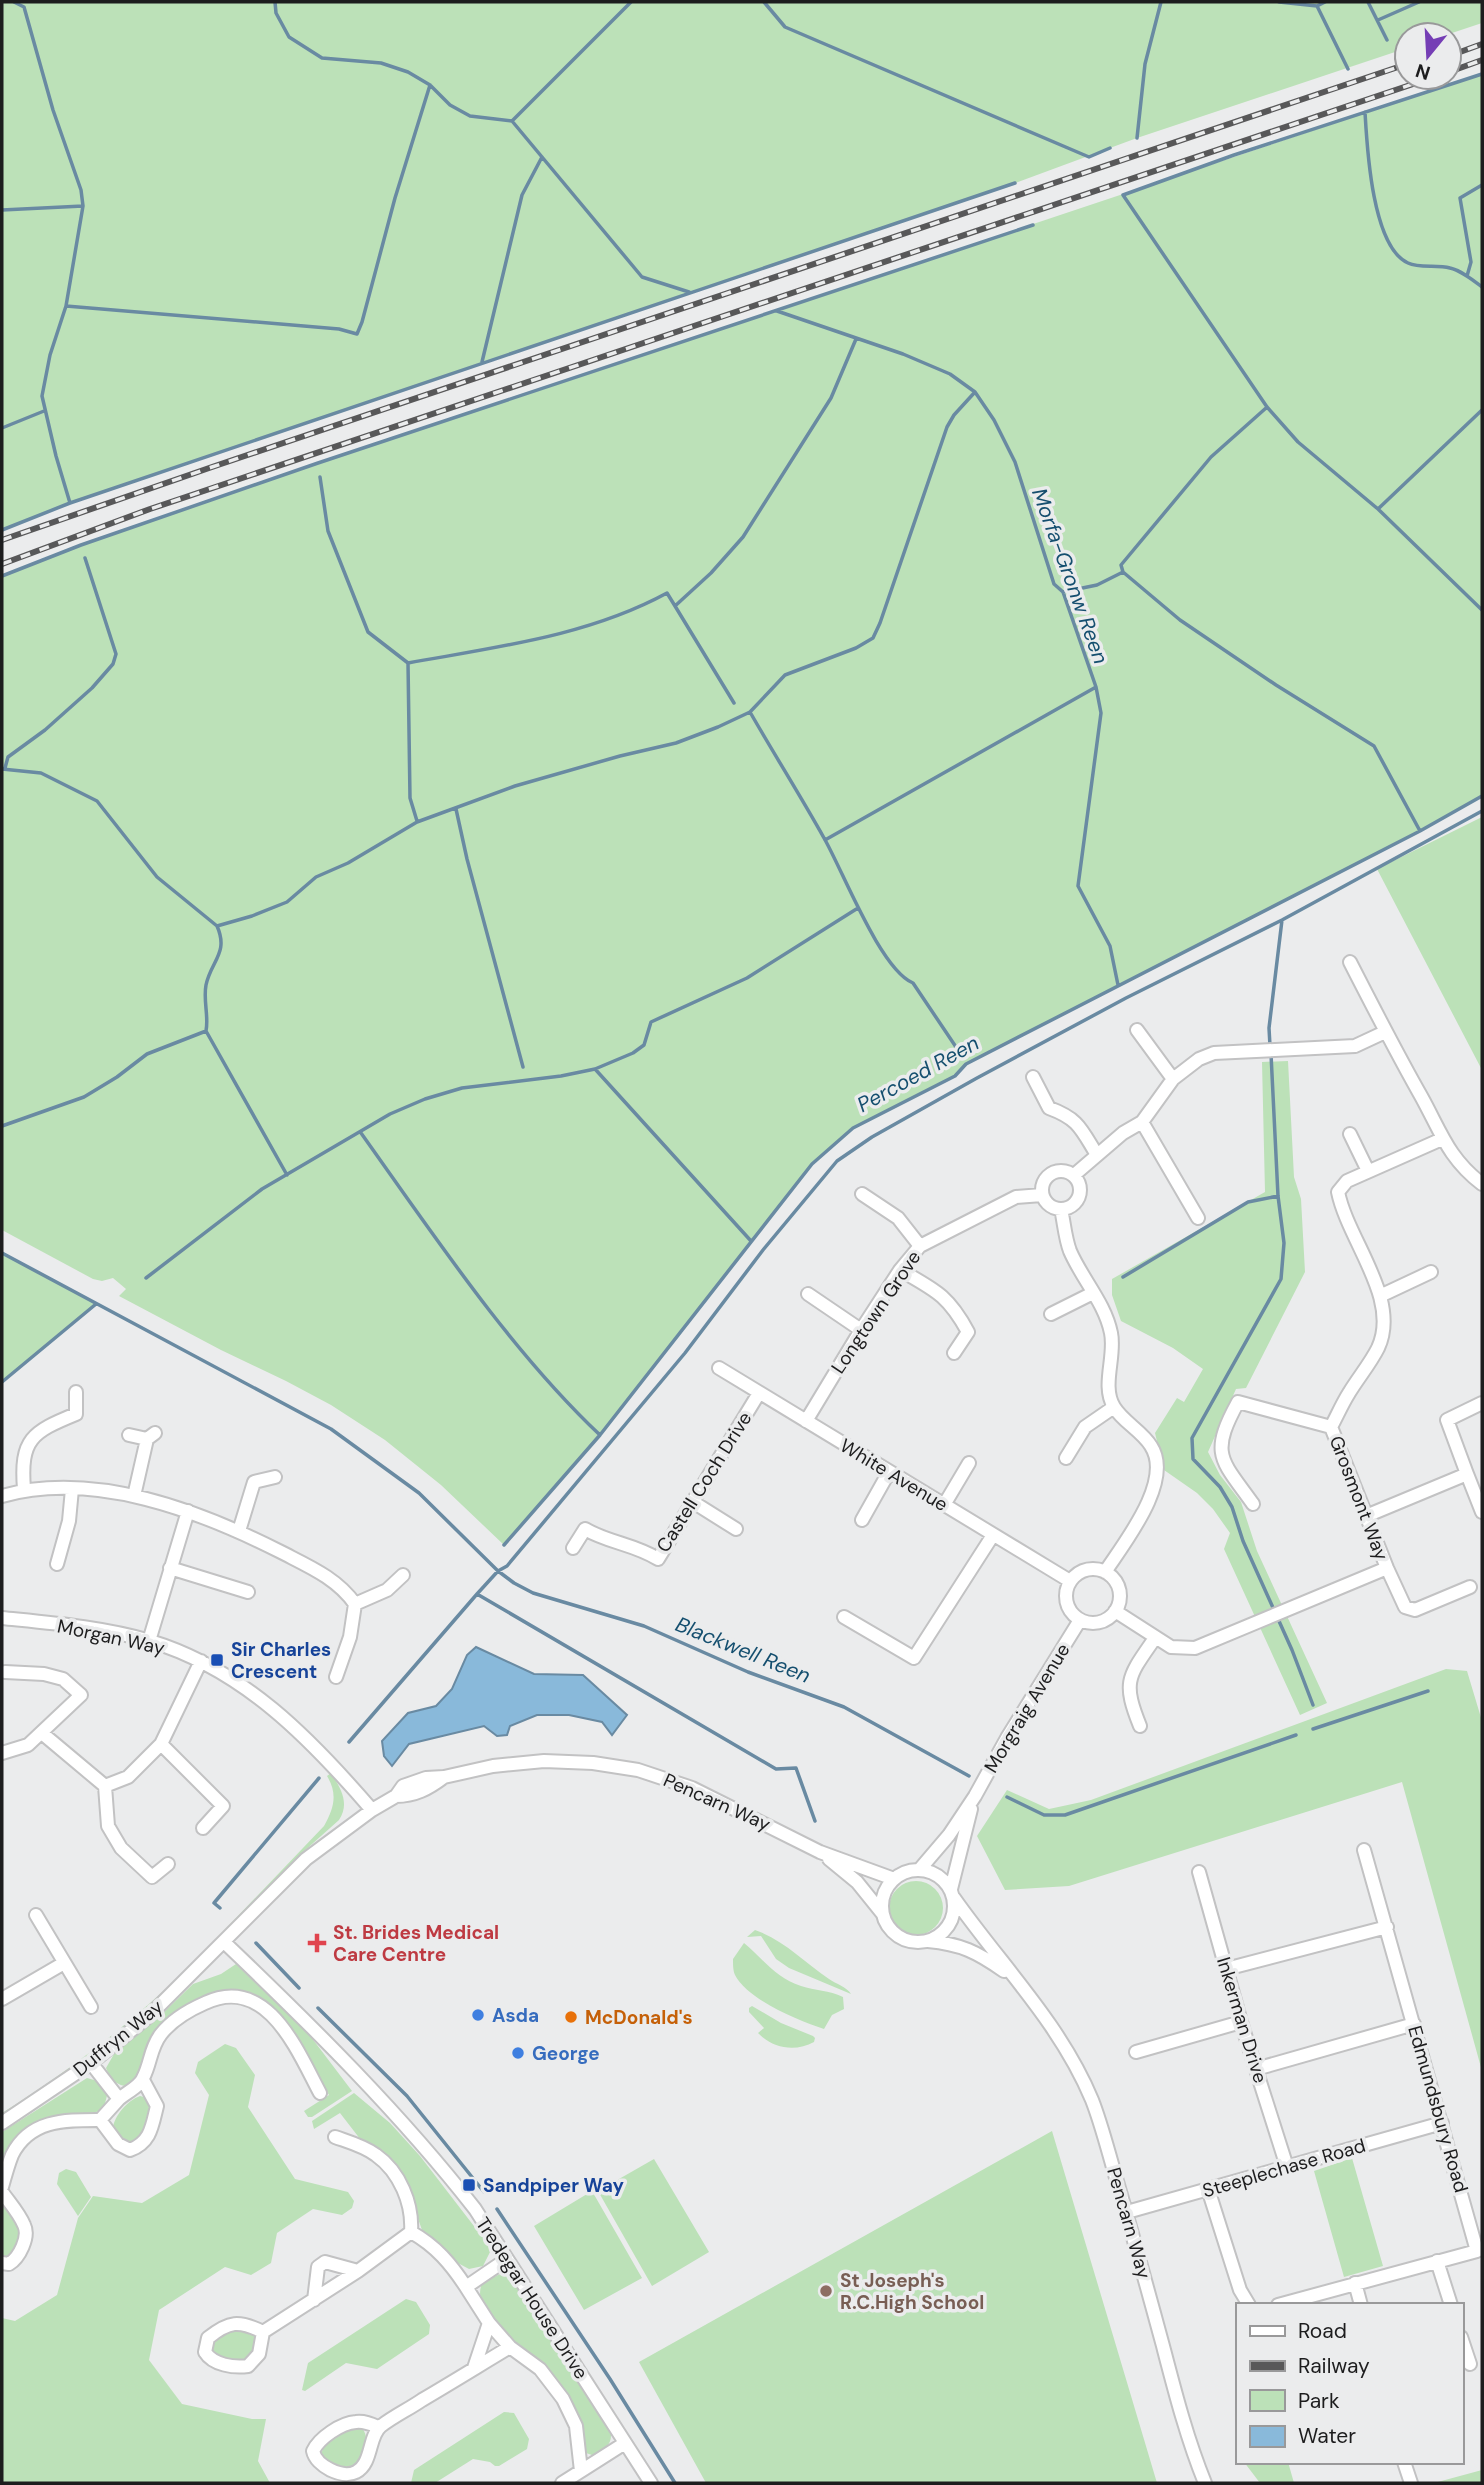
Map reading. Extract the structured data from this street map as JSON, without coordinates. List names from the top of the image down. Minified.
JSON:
{"streets":{"street":["Longtown Grove","White Avenue","Castell Coch Drive","Grosmont Way","Morgan Way","Morgraig Avenue","Pencarn Way","Inkerman Drive","Duffryn Way","Edmundsbury Road","Steeplechase Road","Tredegar House Drive"]},"crossings":[["Longtown Grove","White Avenue"],["White Avenue","Castell Coch Drive"],["White Avenue","Grosmont Way"],["White Avenue","Morgraig Avenue"],["Grosmont Way","Morgraig Avenue"],["Morgan Way","Pencarn Way"],["Morgraig Avenue","Pencarn Way"],["Pencarn Way","Duffryn Way"],["Pencarn Way","Steeplechase Road"],["Pencarn Way","Tredegar House Drive"],["Inkerman Drive","Steeplechase Road"],["Duffryn Way","Tredegar House Drive"],["Edmundsbury Road","Steeplechase Road"]],"water":["Morfa-Gronw Reen","Percoed Reen","Blackwell Reen"],"places":{"transit":["Sir Charles Crescent","Sandpiper Way"],"health":["St. Brides Medical Care Centre"],"other":["Asda","McDonald's","George","St Joseph's R.C.High School"]},"legend":["Road","Railway","Park","Water"],"north":"bottom"}
